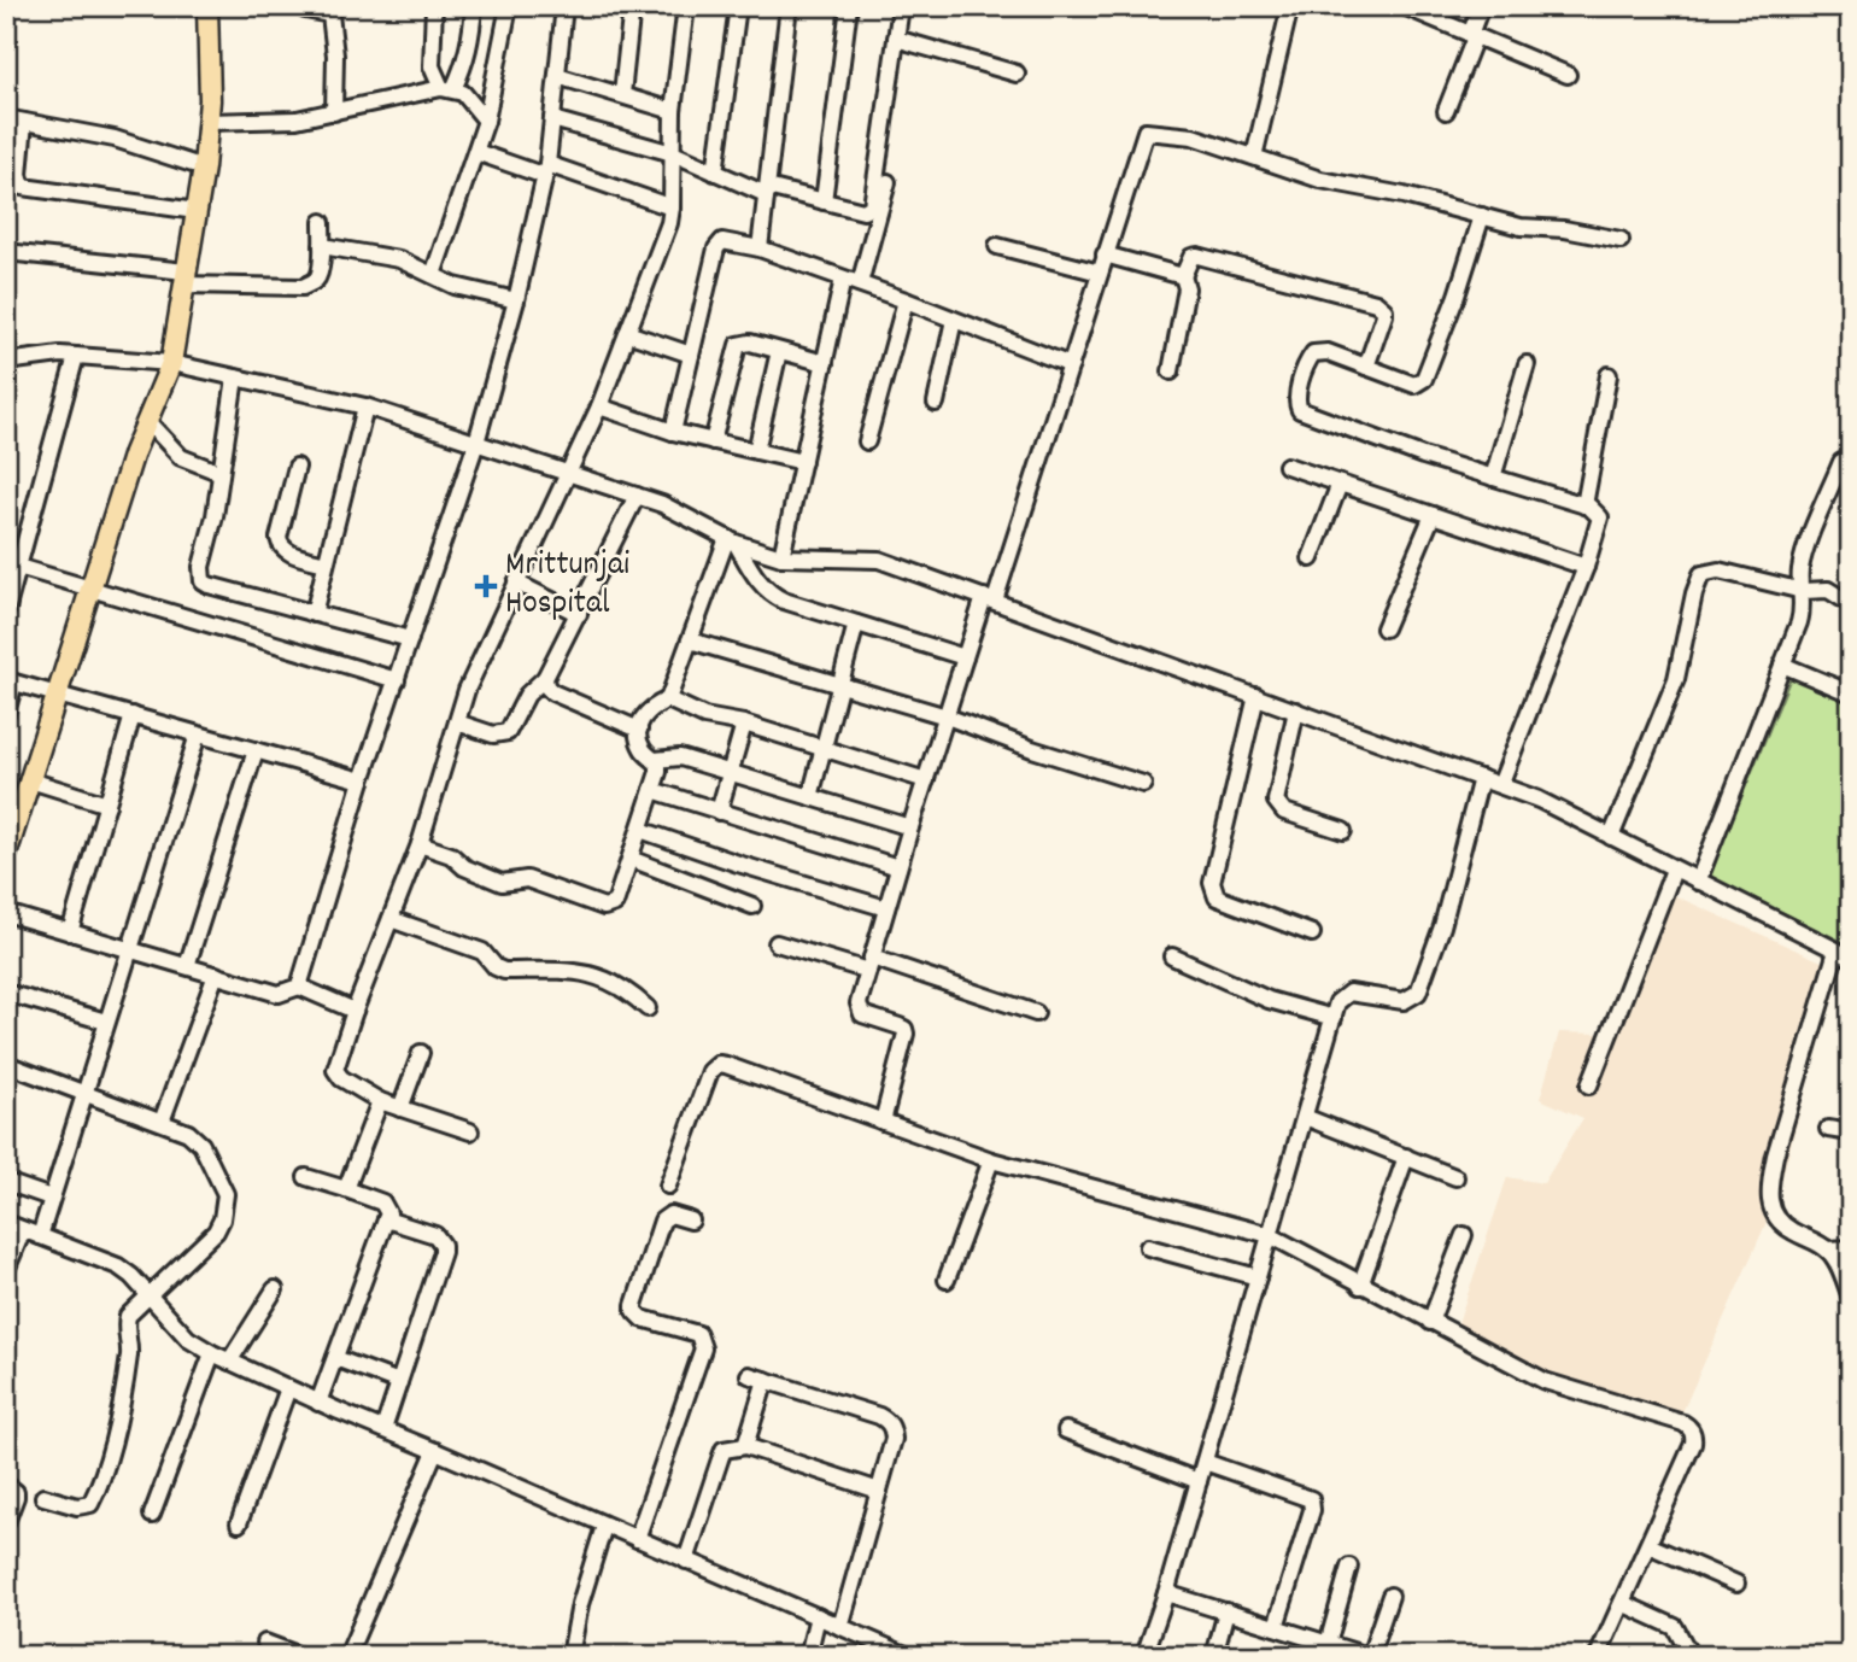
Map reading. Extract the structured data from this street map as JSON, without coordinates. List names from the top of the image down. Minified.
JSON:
{"places":{"health":["Mrittunjai Hospital"]}}
